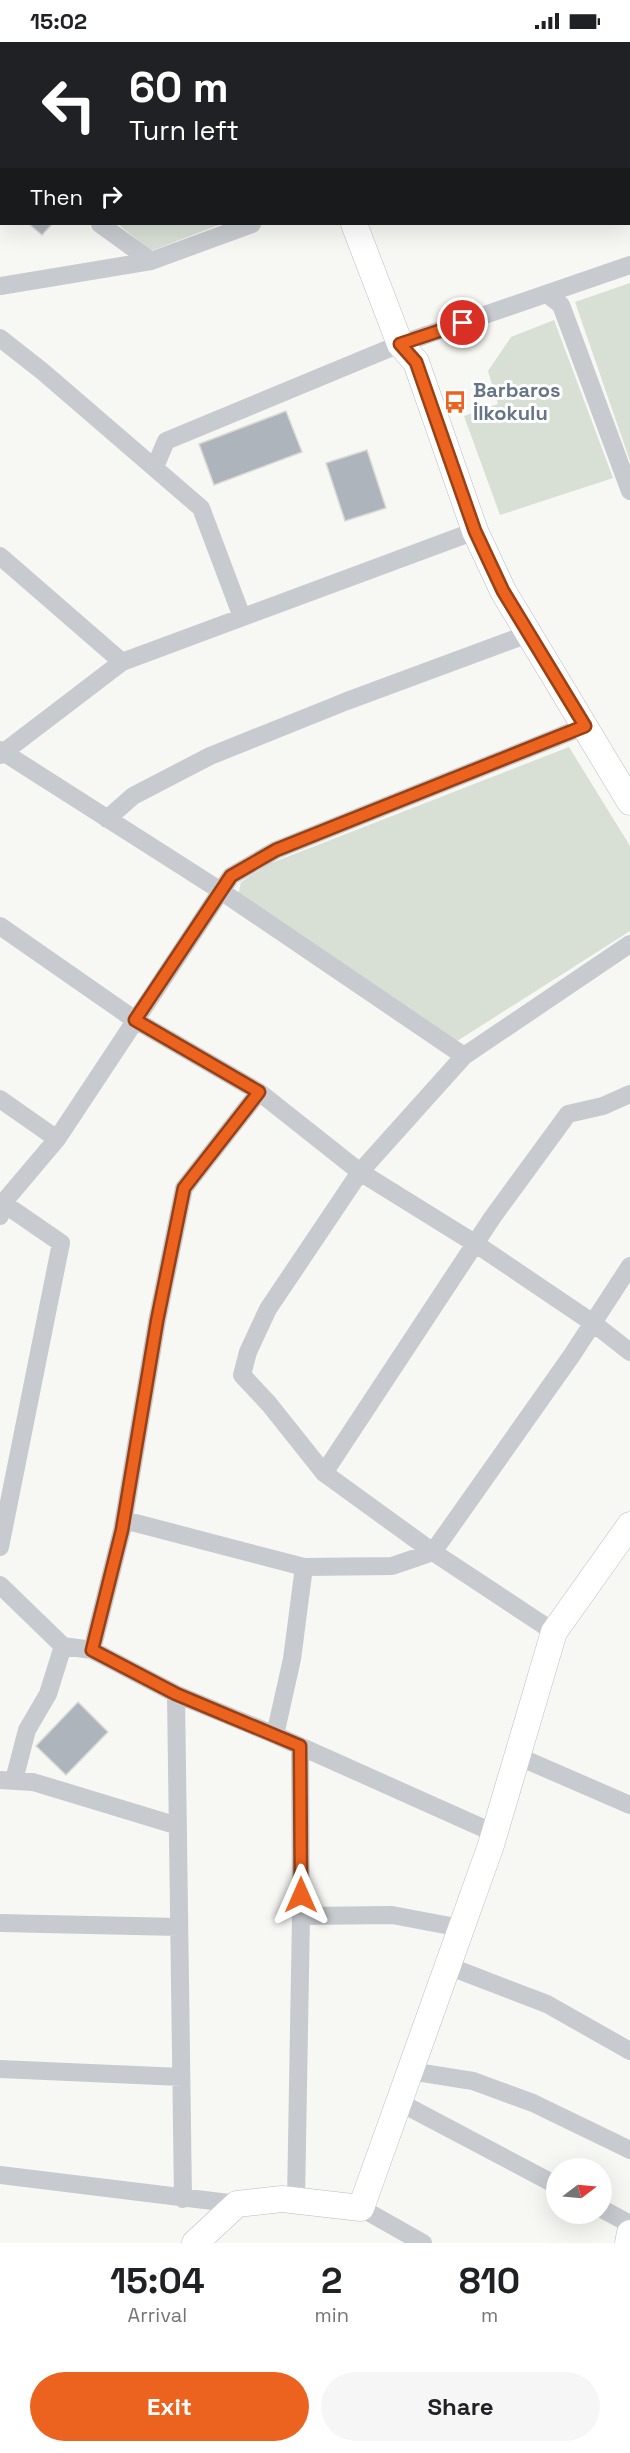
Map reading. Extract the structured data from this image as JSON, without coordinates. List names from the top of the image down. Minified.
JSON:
{"places":{"bus stop":["Barbaros İlkokulu"]},"north":"right","page":{"status":"15:02","turn":["60 m","Turn left"],"then":"Then","eta":["15:04","Arrival","2","min","810","m"],"buttons":["Exit","Share"]}}
